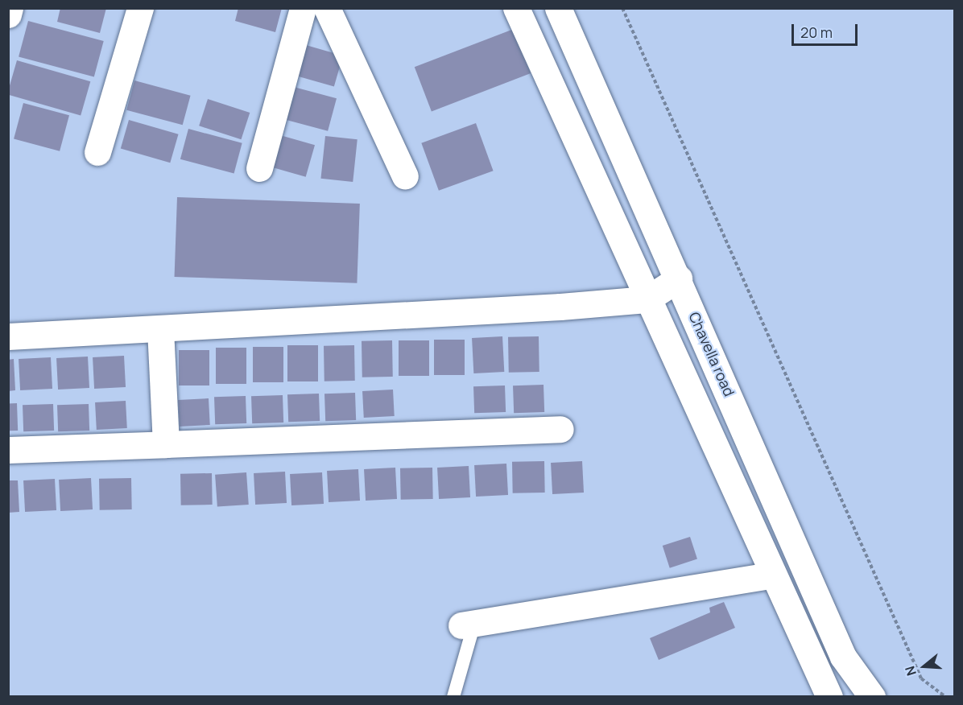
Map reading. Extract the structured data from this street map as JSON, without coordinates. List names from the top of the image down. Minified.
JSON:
{"streets":{"main road":["Chavella road"]},"scale_bar":"20 m","north":"left"}
